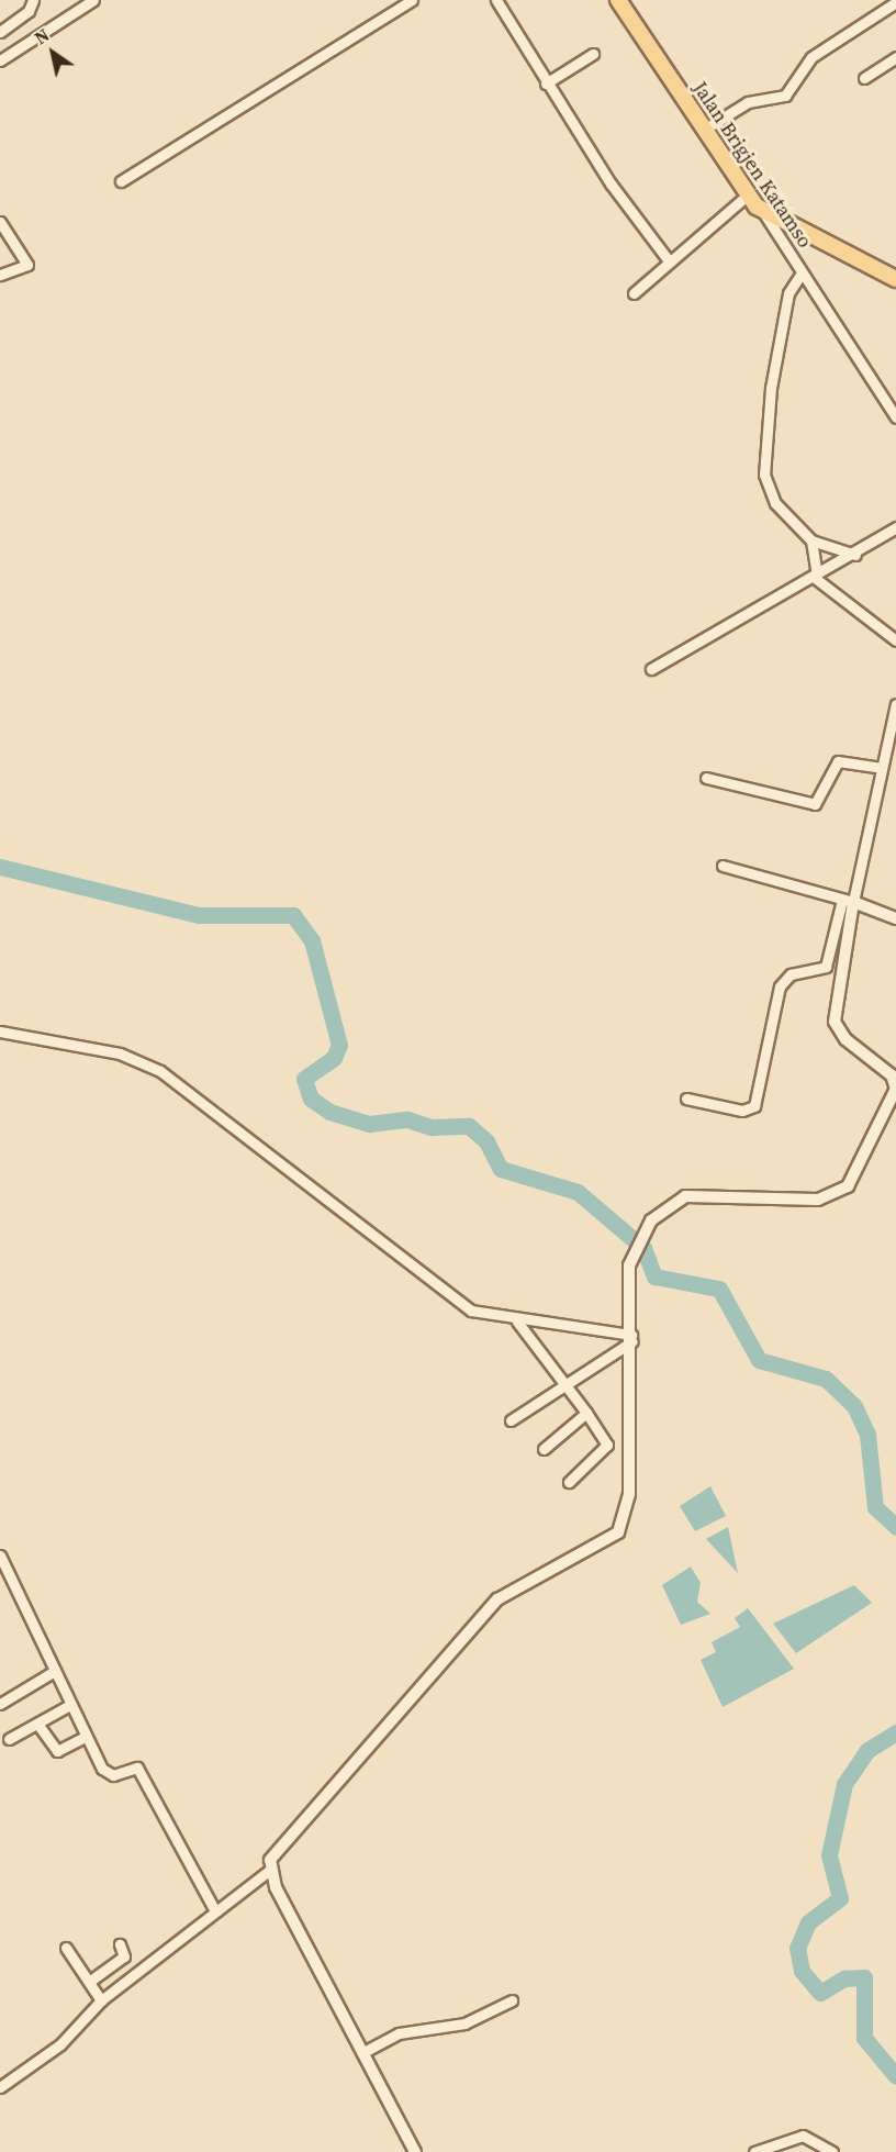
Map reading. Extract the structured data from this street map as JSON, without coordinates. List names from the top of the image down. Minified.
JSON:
{"streets":{"main road":["Jalan Brigjen Katamso"]},"north":"top left"}
